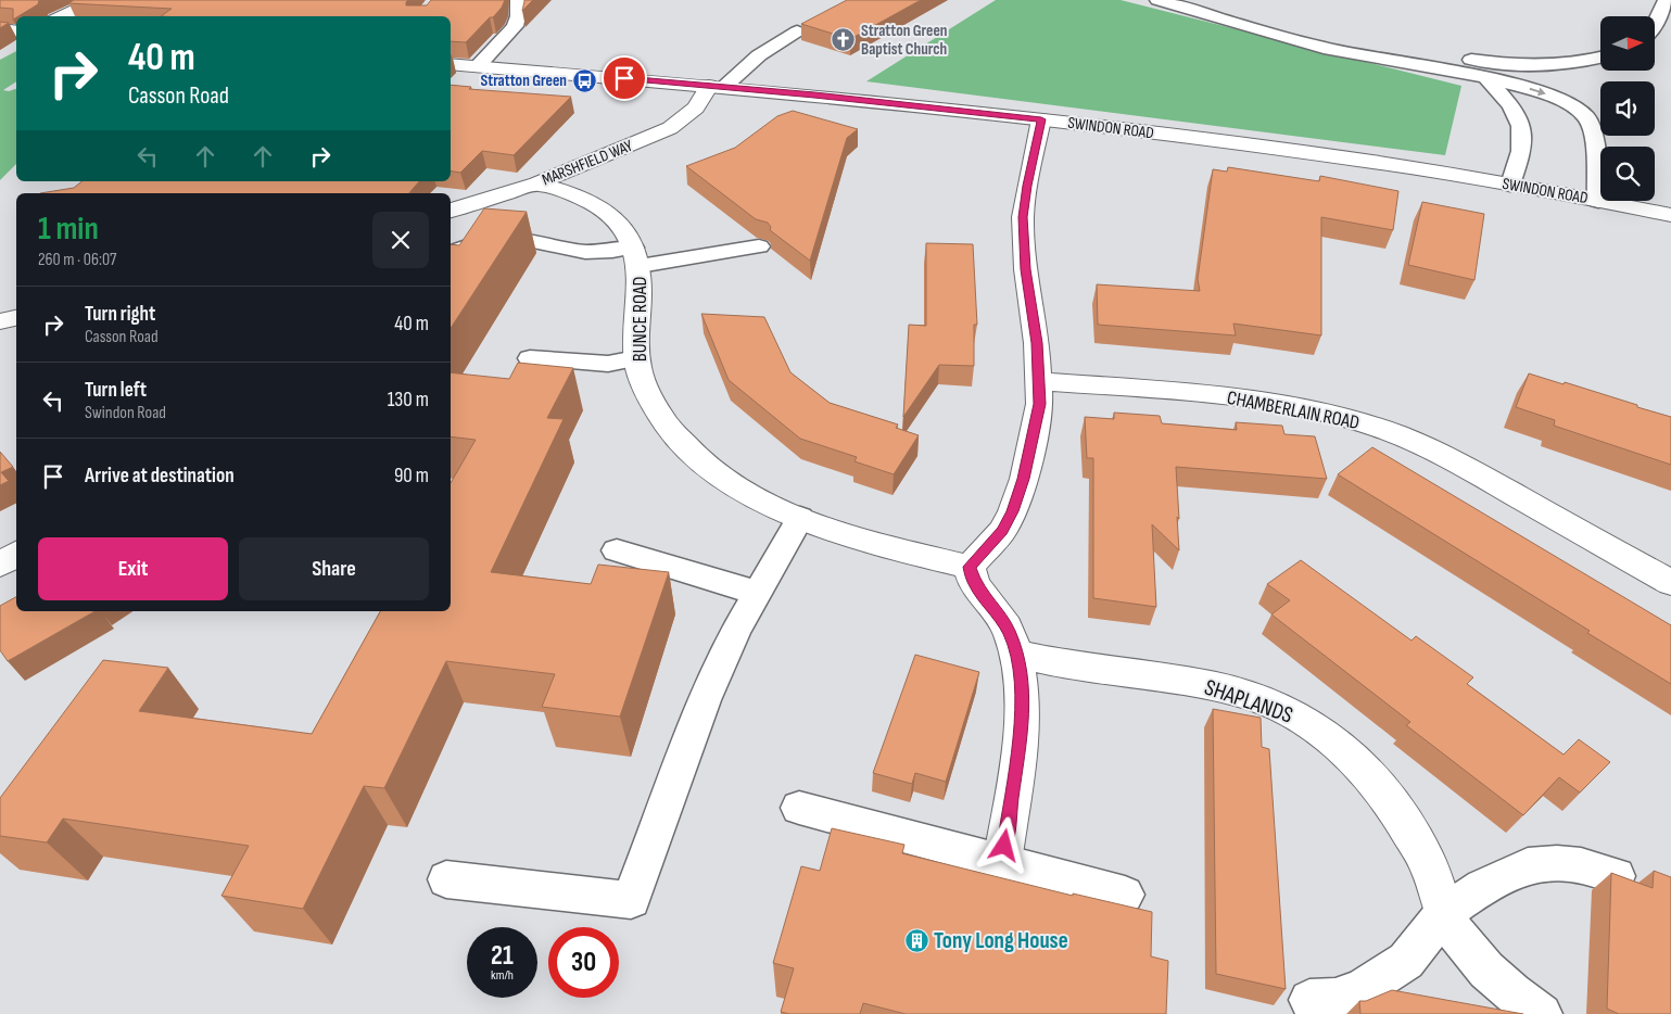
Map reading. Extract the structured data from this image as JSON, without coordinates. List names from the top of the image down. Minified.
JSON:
{"streets":{"street":["SWINDON ROAD","MARSHFIELD WAY","BUNCE ROAD","CHAMBERLAIN ROAD","SHAPLANDS"]},"crossings":[["SWINDON ROAD","MARSHFIELD WAY"]],"places":{"church":["Stratton Green Baptist Church"],"bus stop":["Stratton Green"],"building":["Tony Long House"]},"north":"right","page":{"turn":["40 m","Casson Road"],"heading":["1 min","260 m · 06:07"],"list":[{"name":"Turn right","note":"Casson Road","value":"40 m"},{"name":"Turn left","note":"Swindon Road","value":"130 m"},{"name":"Arrive at destination","value":"90 m"}],"buttons":["Exit","Share"],"speed":"21 km/h","limit":"30"}}
